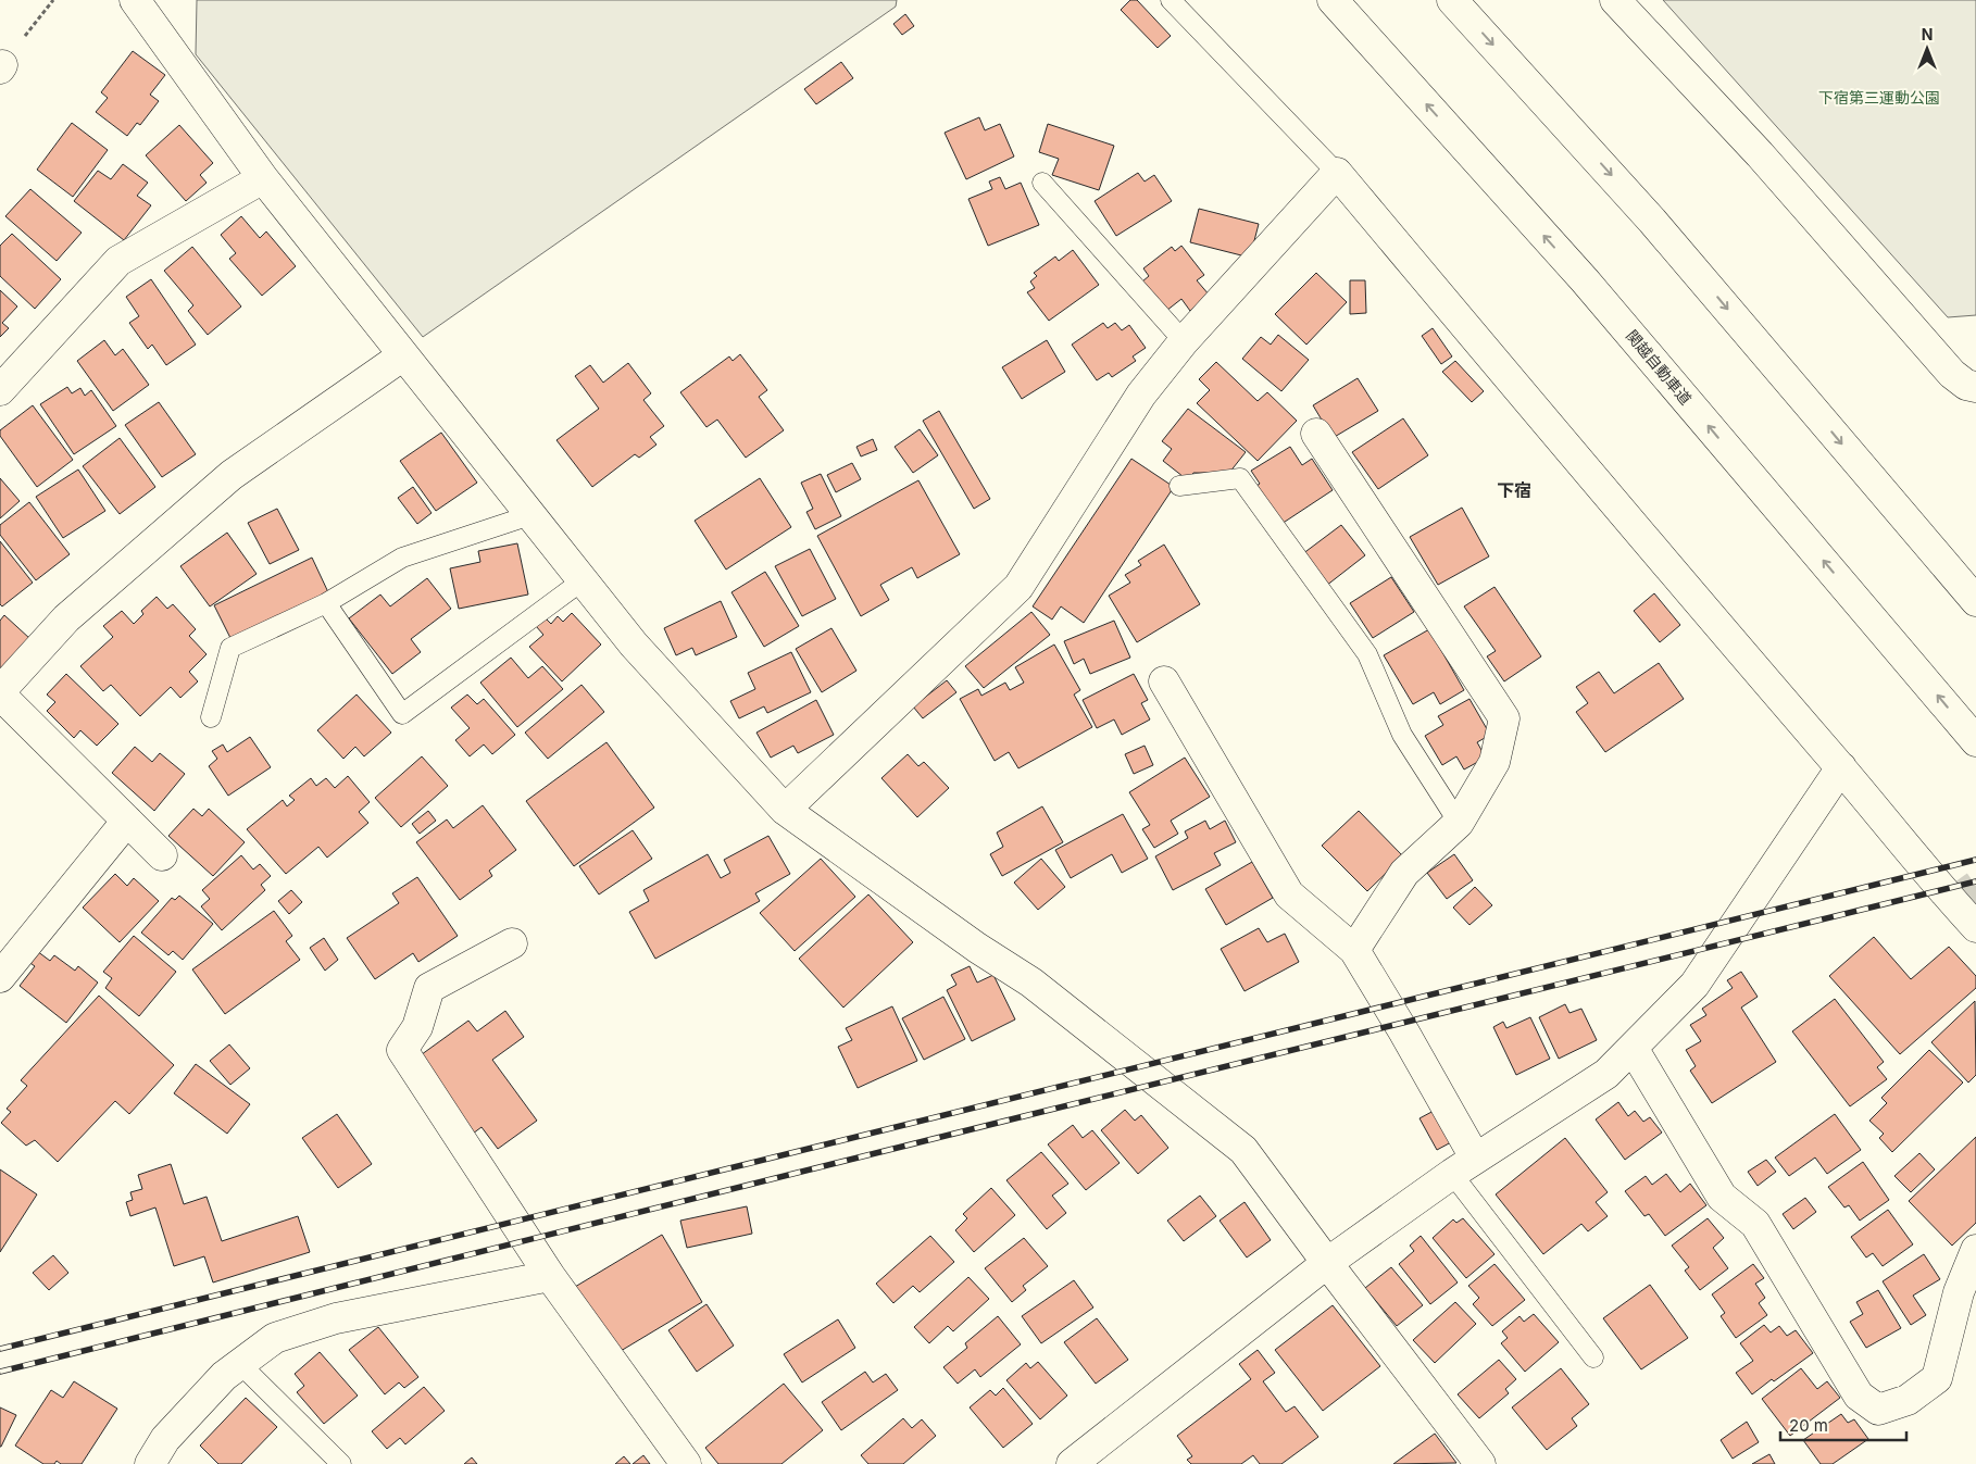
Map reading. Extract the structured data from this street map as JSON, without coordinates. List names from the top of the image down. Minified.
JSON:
{"streets":{"main road":["関越自動車道"]},"districts":["下宿"],"parks":["下宿第三運動公園"],"scale_bar":"20 m","north":"top"}
